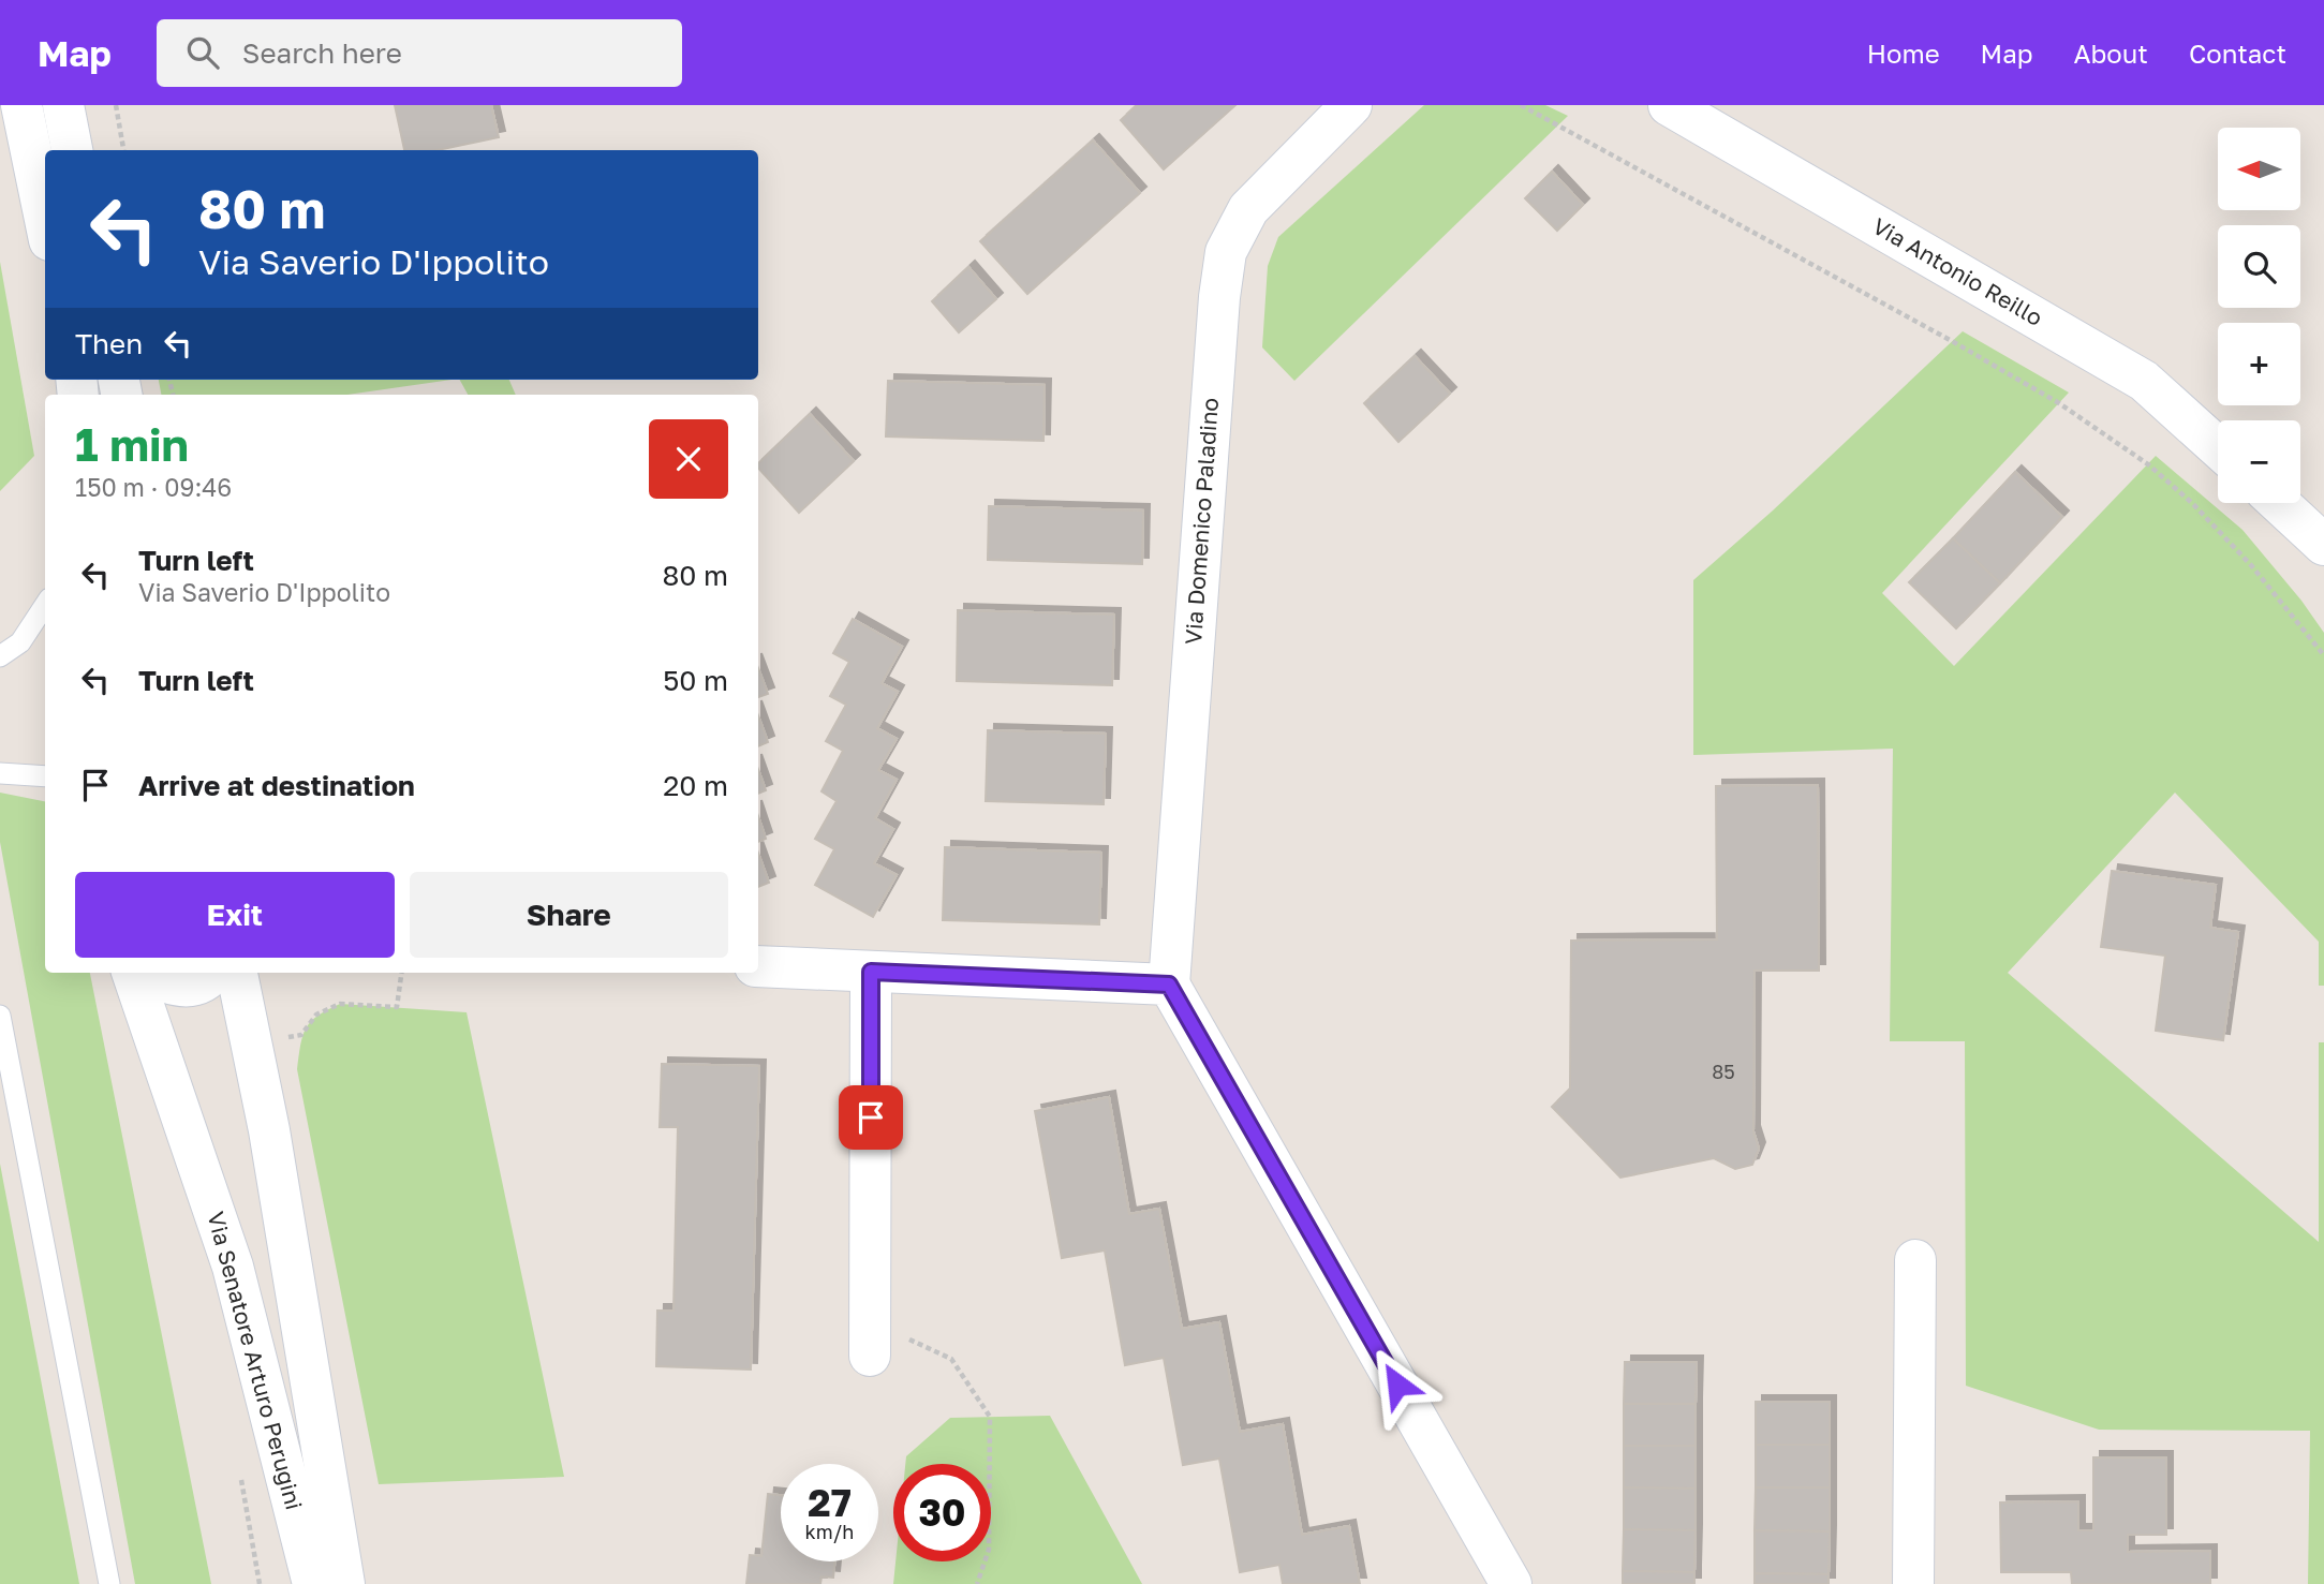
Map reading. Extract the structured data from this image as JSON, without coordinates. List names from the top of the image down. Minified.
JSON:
{"streets":{"street":["Via Antonio Reillo","Via Domenico Paladino","Via Senatore Arturo Perugini"]},"house_numbers":["85"],"north":"left","page":{"header":"Map","search":"Search here","nav":["Home","Map","About","Contact"],"map_buttons":["+","−"],"turn":["80 m","Via Saverio D'Ippolito"],"then":"Then","heading":["1 min","150 m · 09:46"],"list":[{"name":"Turn left","note":"Via Saverio D'Ippolito","value":"80 m"},{"name":"Turn left","value":"50 m"},{"name":"Arrive at destination","value":"20 m"}],"buttons":["Exit","Share"],"speed":"27 km/h","limit":"30"}}
